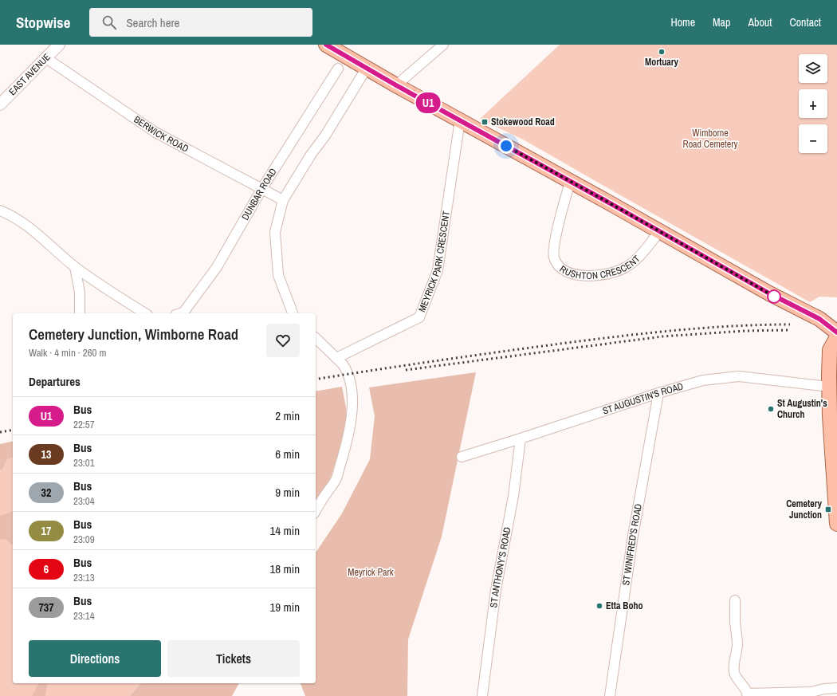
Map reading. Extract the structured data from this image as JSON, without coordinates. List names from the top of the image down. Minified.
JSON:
{"streets":{"street":["EAST AVENUE","BERWICK ROAD","DUNBAR ROAD","RUSHTON CRESCENT","MEYRICK PARK CRESCENT","ST AUGUSTIN'S ROAD","ST WINIFRED'S ROAD","ST ANTHONY'S ROAD"]},"crossings":[["EAST AVENUE","BERWICK ROAD"],["BERWICK ROAD","DUNBAR ROAD"],["ST AUGUSTIN'S ROAD","ST WINIFRED'S ROAD"],["ST AUGUSTIN'S ROAD","ST ANTHONY'S ROAD"]],"parks":["Wimborne Road Cemetery","Meyrick Park"],"places":{"other":["Mortuary","St Augustin's Church","Etta Boho"],"transit":["Stokewood Road","Cemetery Junction"]},"lines":["bus line U1"],"page":{"header":"Stopwise","search":"Search here","nav":["Home","Map","About","Contact"],"on_map":"U1","map_buttons":["+","−"],"heading":[["Cemetery Junction, Wimborne Road","Walk · 4 min · 260 m"],"Departures"],"list":[{"mark":"U1","name":"Bus","note":"22:57","value":"2 min"},{"mark":"13","name":"Bus","note":"23:01","value":"6 min"},{"mark":"32","name":"Bus","note":"23:04","value":"9 min"},{"mark":"17","name":"Bus","note":"23:09","value":"14 min"},{"mark":"6","name":"Bus","note":"23:13","value":"18 min"},{"mark":"737","name":"Bus","note":"23:14","value":"19 min"}],"buttons":["Directions","Tickets"]}}
